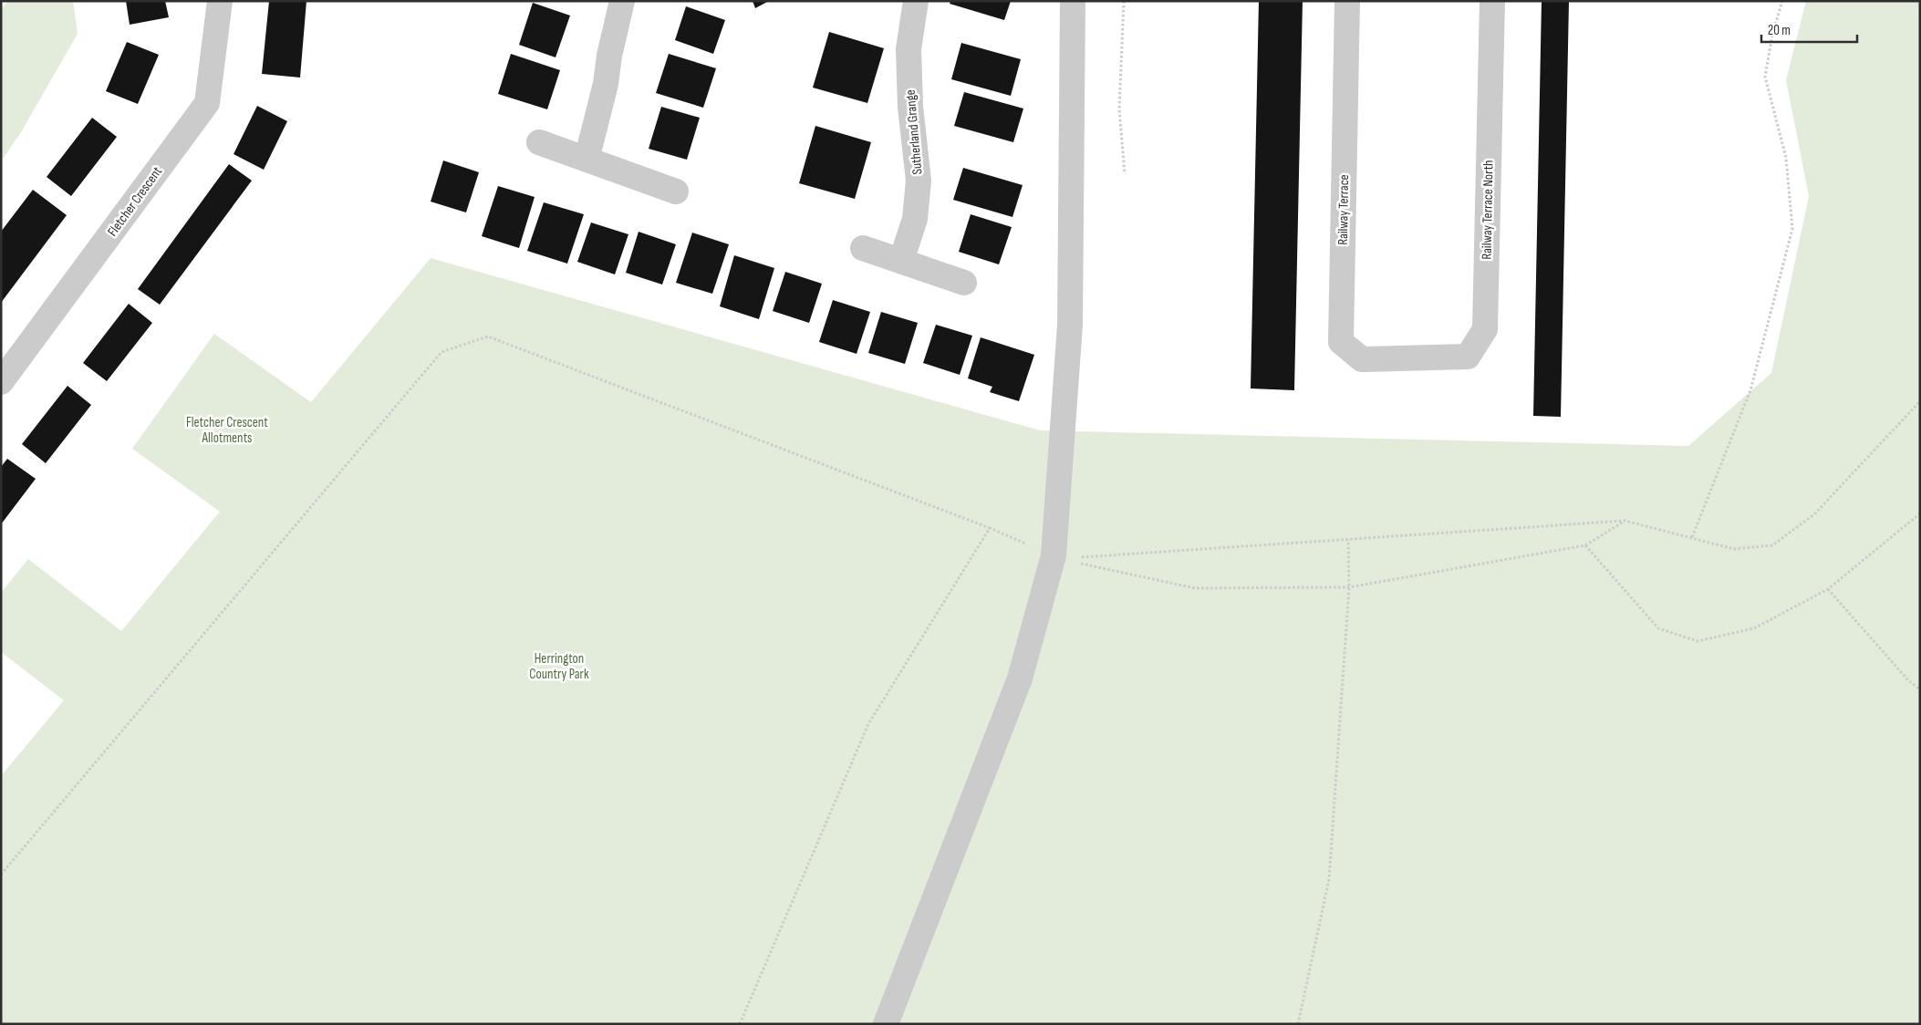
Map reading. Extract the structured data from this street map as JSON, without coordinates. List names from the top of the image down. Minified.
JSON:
{"streets":{"street":["Sutherland Grange","Fletcher Crescent","Railway Terrace","Railway Terrace North"]},"crossings":[["Railway Terrace","Railway Terrace North"]],"parks":["Fletcher Crescent Allotments","Herrington Country Park"],"scale_bar":"20 m"}
